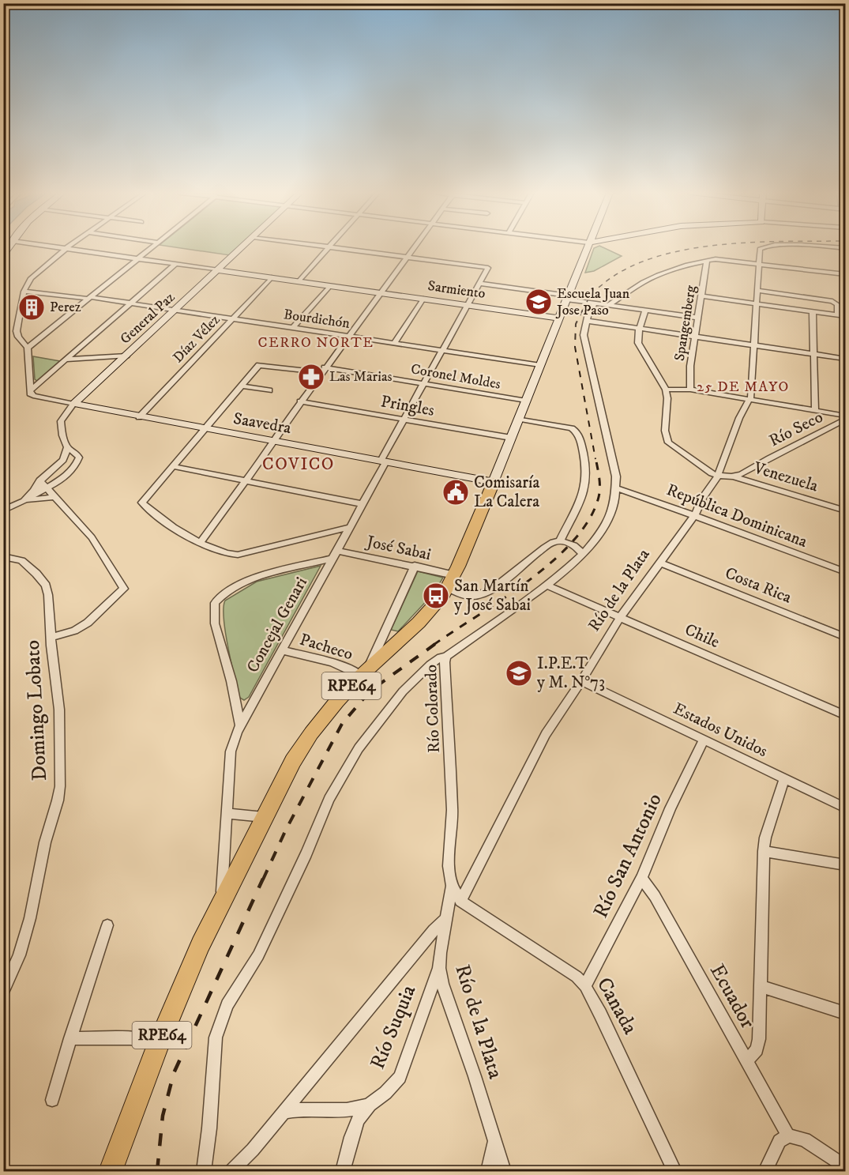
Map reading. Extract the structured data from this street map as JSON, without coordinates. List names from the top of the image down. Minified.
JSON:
{"streets":{"main road":["RPE64"],"street":["Sarmiento","General Paz","Bourdichón","Spangemberg","Díaz Vélez","Coronel Moldes","Pringles","Saavedra","Río Seco","Venezuela","República Dominicana","José Sabai","Costa Rica","Río de la Plata","Concejal Genari","Chile","Pacheco","Río Colorado","Domingo Lobato","Estados Unidos","Río San Antonio","Ecuador","Canada","Río Suquia"]},"crossings":[["Sarmiento","General Paz"],["Sarmiento","Díaz Vélez"],["Sarmiento","Concejal Genari"],["Sarmiento","RPE64"],["General Paz","Bourdichón"],["General Paz","Saavedra"],["Bourdichón","Díaz Vélez"],["Bourdichón","Concejal Genari"],["Bourdichón","RPE64"],["Díaz Vélez","Saavedra"],["Coronel Moldes","Concejal Genari"],["Coronel Moldes","RPE64"],["Pringles","Concejal Genari"],["Pringles","RPE64"],["Saavedra","Concejal Genari"],["Saavedra","RPE64"],["Río Seco","Venezuela"],["Venezuela","Río de la Plata"],["República Dominicana","Río de la Plata"],["República Dominicana","Río Colorado"],["José Sabai","Concejal Genari"],["José Sabai","RPE64"],["Costa Rica","Río de la Plata"],["Río de la Plata","Chile"],["Río de la Plata","Río Colorado"],["Río de la Plata","Estados Unidos"],["Río de la Plata","Canada"],["Río de la Plata","Río Suquia"],["Concejal Genari","Pacheco"],["Concejal Genari","RPE64"],["Chile","Río Colorado"],["Pacheco","RPE64"],["Río Colorado","Canada"],["Estados Unidos","Río San Antonio"],["Río San Antonio","Ecuador"],["Río San Antonio","Canada"]],"districts":["CERRO NORTE","25 DE MAYO","COVICO"],"places":{"school or university":["Escuela Juan Jose Paso","I.P.E.T y M. N°73"],"building":["Perez"],"pharmacy":["Las Marias"],"public building":["Comisaría La Calera"],"bus stop":["San Martín y José Sabai"]}}
